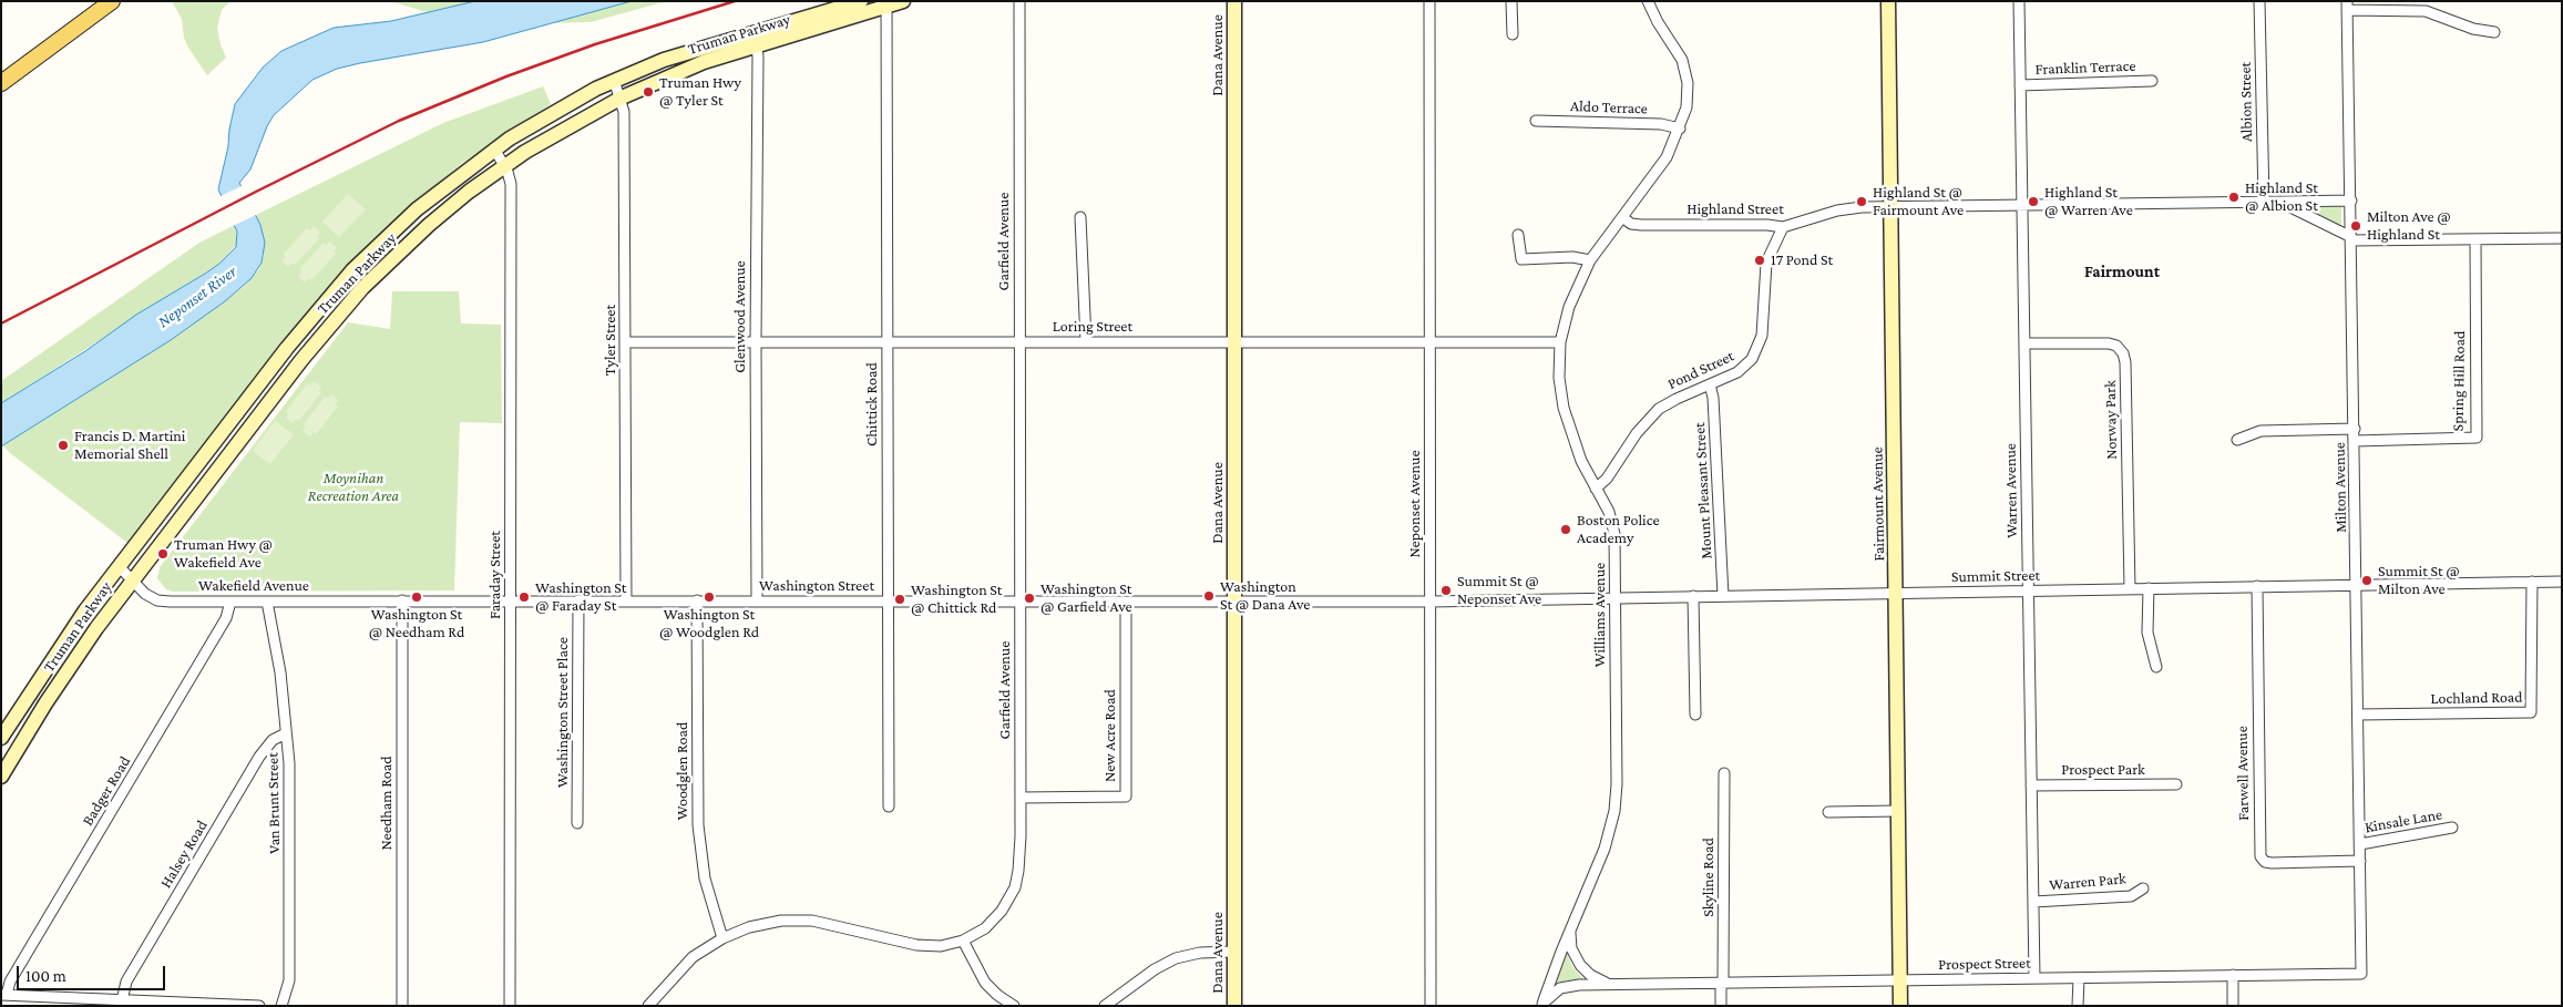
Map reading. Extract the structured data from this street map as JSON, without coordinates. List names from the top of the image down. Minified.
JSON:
{"streets":{"main road":["Truman Parkway","Dana Avenue","Fairmount Avenue"],"street":["Franklin Terrace","Albion Street","Aldo Terrace","Highland Street","Garfield Avenue","Glenwood Avenue","Loring Street","Tyler Street","Pond Street","Spring Hill Road","Chittick Road","Norway Park","Milton Avenue","Mount Pleasant Street","Warren Avenue","Neponset Avenue","Faraday Street","Summit Street","Wakefield Avenue","Washington Street","Williams Avenue","Lochland Road","Washington Street Place","New Acre Road","Prospect Park","Woodglen Road","Farwell Avenue","Badger Road","Van Brunt Street","Needham Road","Kinsale Lane","Halsey Road","Skyline Road","Warren Park","Prospect Street"]},"crossings":[["Truman Parkway","Glenwood Avenue"],["Truman Parkway","Tyler Street"],["Truman Parkway","Chittick Road"],["Truman Parkway","Faraday Street"],["Truman Parkway","Wakefield Avenue"],["Dana Avenue","Loring Street"],["Dana Avenue","Washington Street"],["Franklin Terrace","Warren Avenue"],["Albion Street","Highland Street"],["Aldo Terrace","Williams Avenue"],["Highland Street","Pond Street"],["Highland Street","Spring Hill Road"],["Highland Street","Milton Avenue"],["Highland Street","Warren Avenue"],["Highland Street","Fairmount Avenue"],["Highland Street","Williams Avenue"],["Garfield Avenue","Loring Street"],["Garfield Avenue","Washington Street"],["Garfield Avenue","New Acre Road"],["Garfield Avenue","Woodglen Road"],["Glenwood Avenue","Loring Street"],["Glenwood Avenue","Washington Street"],["Loring Street","Tyler Street"],["Loring Street","Chittick Road"],["Loring Street","Neponset Avenue"],["Loring Street","Williams Avenue"],["Tyler Street","Washington Street"],["Pond Street","Mount Pleasant Street"],["Pond Street","Williams Avenue"],["Spring Hill Road","Milton Avenue"],["Chittick Road","Washington Street"],["Norway Park","Warren Avenue"],["Norway Park","Summit Street"],["Milton Avenue","Summit Street"],["Milton Avenue","Lochland Road"],["Milton Avenue","Farwell Avenue"],["Milton Avenue","Kinsale Lane"],["Milton Avenue","Prospect Street"],["Mount Pleasant Street","Summit Street"],["Warren Avenue","Summit Street"],["Warren Avenue","Prospect Park"],["Warren Avenue","Warren Park"],["Warren Avenue","Prospect Street"],["Neponset Avenue","Summit Street"],["Neponset Avenue","Washington Street"],["Fairmount Avenue","Summit Street"],["Fairmount Avenue","Prospect Street"],["Faraday Street","Washington Street"],["Summit Street","Washington Street"],["Summit Street","Williams Avenue"],["Summit Street","Lochland Road"],["Summit Street","Farwell Avenue"],["Wakefield Avenue","Washington Street"],["Wakefield Avenue","Badger Road"],["Wakefield Avenue","Van Brunt Street"],["Wakefield Avenue","Needham Road"],["Washington Street","Washington Street Place"],["Washington Street","New Acre Road"],["Washington Street","Woodglen Road"],["Washington Street","Needham Road"],["Williams Avenue","Prospect Street"],["Van Brunt Street","Halsey Road"],["Skyline Road","Prospect Street"]],"districts":["Fairmount"],"water":["Neponset River"],"parks":["Moynihan Recreation Area"],"places":["Truman Hwy @ Tyler St","Highland St @ Albion St","Highland St @ Fairmount Ave","Highland St @ Warren Ave","Milton Ave @ Highland St","17 Pond St","Francis D. Martini Memorial Shell","Boston Police Academy","Truman Hwy @ Wakefield Ave","Summit St @ Milton Ave","Summit St @ Neponset Ave","Washington St @ Dana Ave","Washington St @ Needham Rd","Washington St @ Faraday St","Washington St @ Woodglen Rd","Washington St @ Garfield Ave","Washington St @ Chittick Rd"],"scale_bar":"100 m"}
